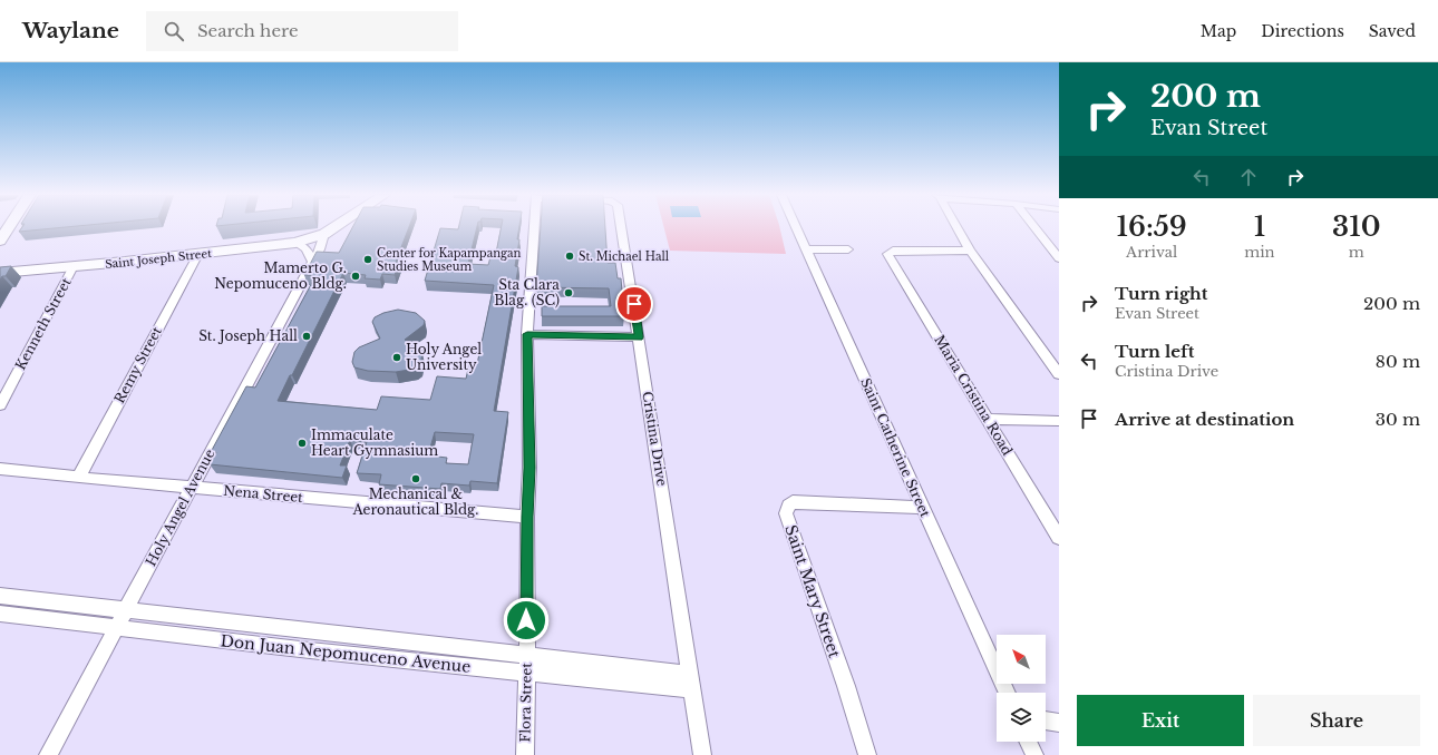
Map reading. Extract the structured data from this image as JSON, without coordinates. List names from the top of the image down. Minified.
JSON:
{"streets":{"street":["Saint Joseph Street","Kenneth Street","Remy Street","Maria Cristina Road","Cristina Drive","Saint Catherine Street","Nena Street","Holy Angel Avenue","Saint Mary Street","Don Juan Nepomuceno Avenue","Flora Street"]},"crossings":[["Saint Joseph Street","Kenneth Street"],["Saint Joseph Street","Remy Street"],["Saint Joseph Street","Holy Angel Avenue"],["Remy Street","Nena Street"],["Cristina Drive","Don Juan Nepomuceno Avenue"],["Saint Catherine Street","Saint Mary Street"],["Nena Street","Holy Angel Avenue"],["Nena Street","Flora Street"],["Holy Angel Avenue","Don Juan Nepomuceno Avenue"],["Don Juan Nepomuceno Avenue","Flora Street"]],"places":["St. Michael Hall","Center for Kapampangan Studies Museum","Mamerto G. Nepomuceno Bldg.","Sta Clara Blag. (SC)","St. Joseph Hall","Holy Angel University","Immaculate Heart Gymnasium","Mechanical & Aeronautical Bldg."],"north":"top left","page":{"header":"Waylane","search":"Search here","nav":["Map","Directions","Saved"],"turn":["200 m","Evan Street"],"eta":["16:59","Arrival","1","min","310","m"],"list":[{"name":"Turn right","note":"Evan Street","value":"200 m"},{"name":"Turn left","note":"Cristina Drive","value":"80 m"},{"name":"Arrive at destination","value":"30 m"}],"buttons":["Exit","Share"]}}
